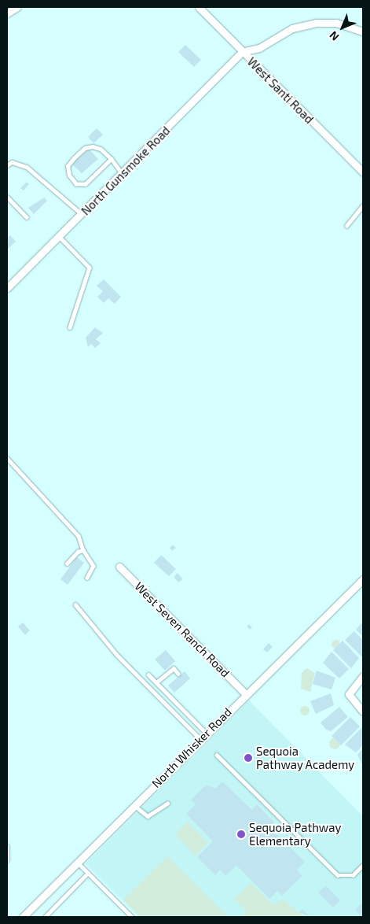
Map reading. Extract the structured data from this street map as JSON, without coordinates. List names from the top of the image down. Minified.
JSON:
{"streets":{"street":["West Santi Road","North Gunsmoke Road","West Seven Ranch Road","North Whisker Road"]},"crossings":[["West Santi Road","North Gunsmoke Road"],["West Seven Ranch Road","North Whisker Road"]],"places":["Sequoia Pathway Academy","Sequoia Pathway Elementary"],"north":"bottom left"}
